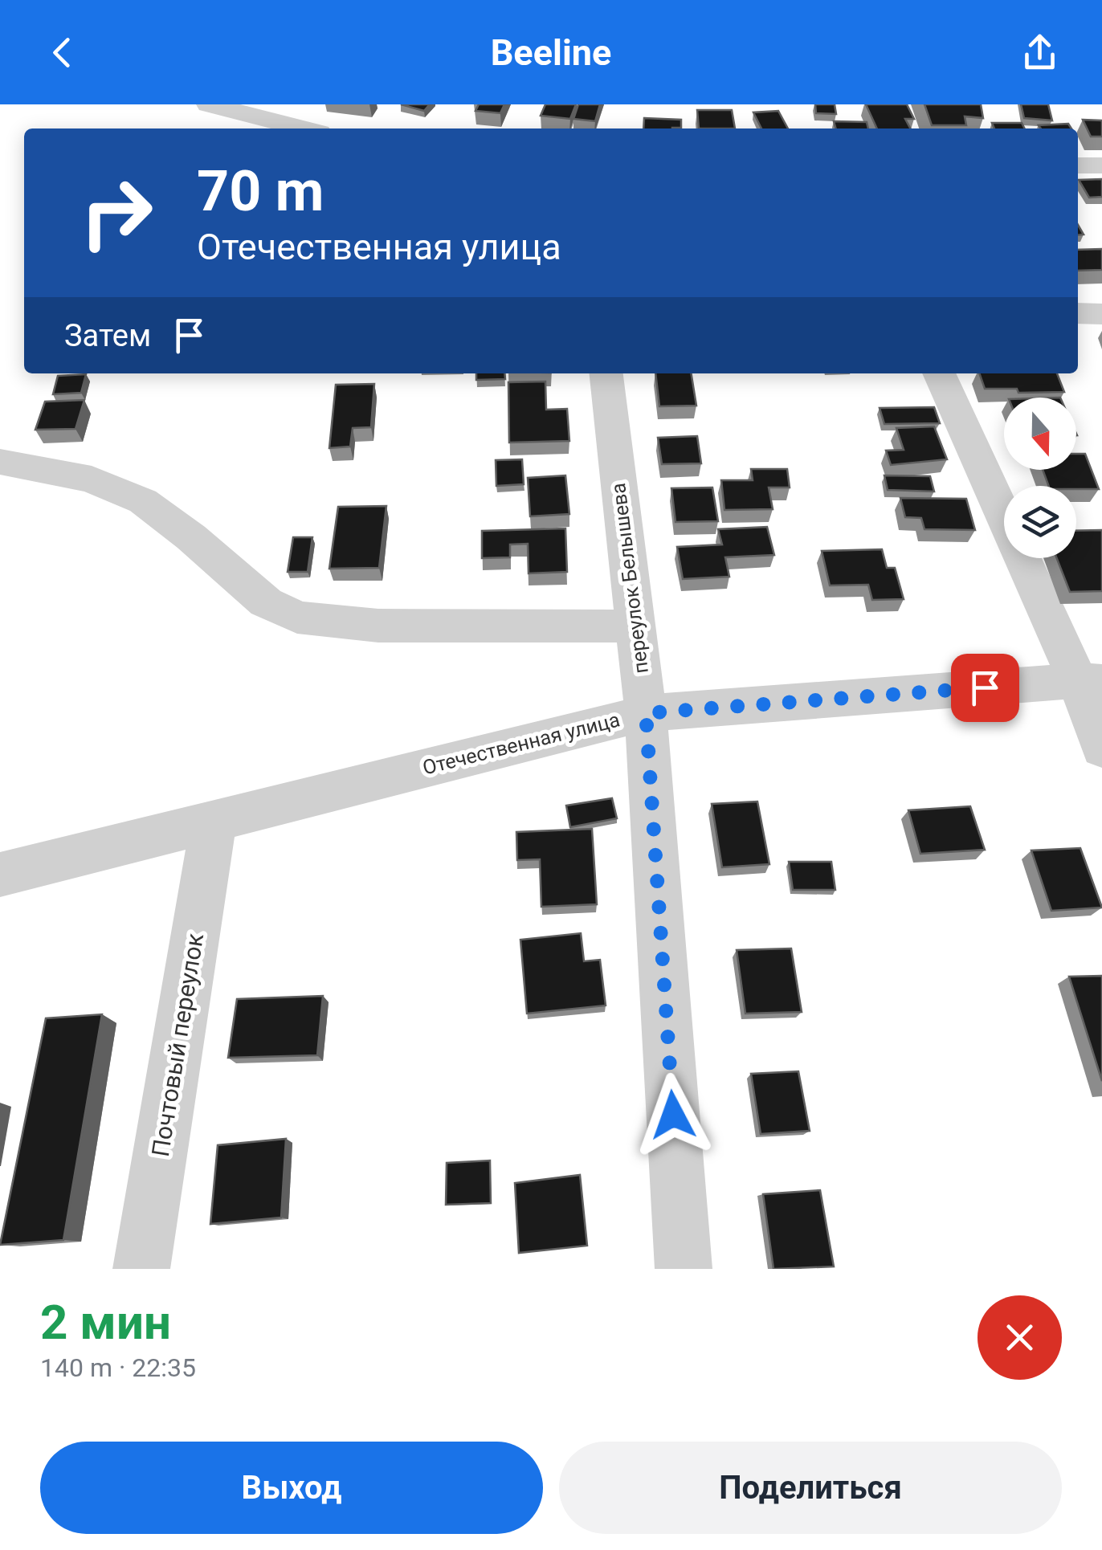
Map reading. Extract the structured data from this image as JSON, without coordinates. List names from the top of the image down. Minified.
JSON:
{"streets":{"street":["переулок Белышева","Отечественная улица","Почтовый переулок"]},"crossings":[["переулок Белышева","Отечественная улица"],["Отечественная улица","Почтовый переулок"]],"north":"bottom","page":{"header":"Beeline","turn":["70 m","Отечественная улица"],"then":"Затем","heading":["2 мин","140 m · 22:35"],"buttons":["Выход","Поделиться"]}}
